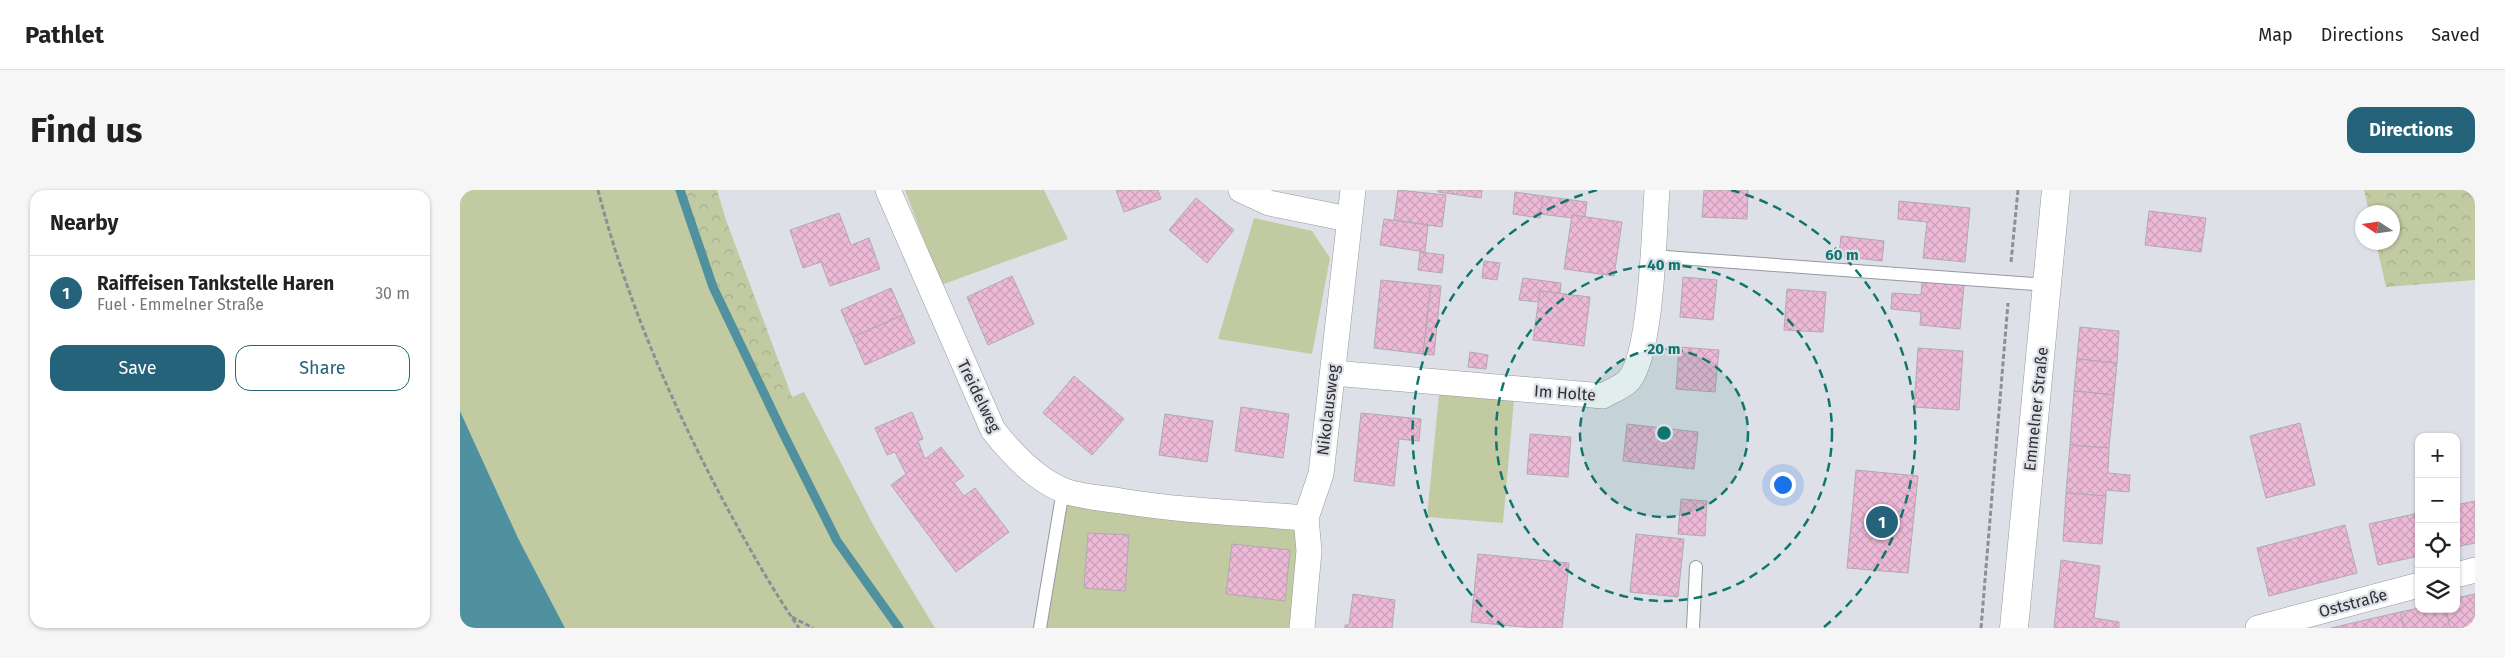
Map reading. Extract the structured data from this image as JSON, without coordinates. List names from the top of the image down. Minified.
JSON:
{"streets":{"street":["Im Holte","Treidelweg","Emmelner Straße","Nikolausweg","Oststraße"]},"crossings":[["Im Holte","Nikolausweg"],["Treidelweg","Nikolausweg"]],"north":"left","page":{"header":"Pathlet","nav":["Map","Directions","Saved"],"buttons":["Directions",["Save","Share"]],"title":"Find us","heading":"Nearby","list":[{"mark":"1","name":"Raiffeisen Tankstelle Haren","note":"Fuel · Emmelner Straße","value":"30 m"}],"map_buttons":["+","−"],"pins":"1"},"rings":["60 m","40 m","20 m"]}
